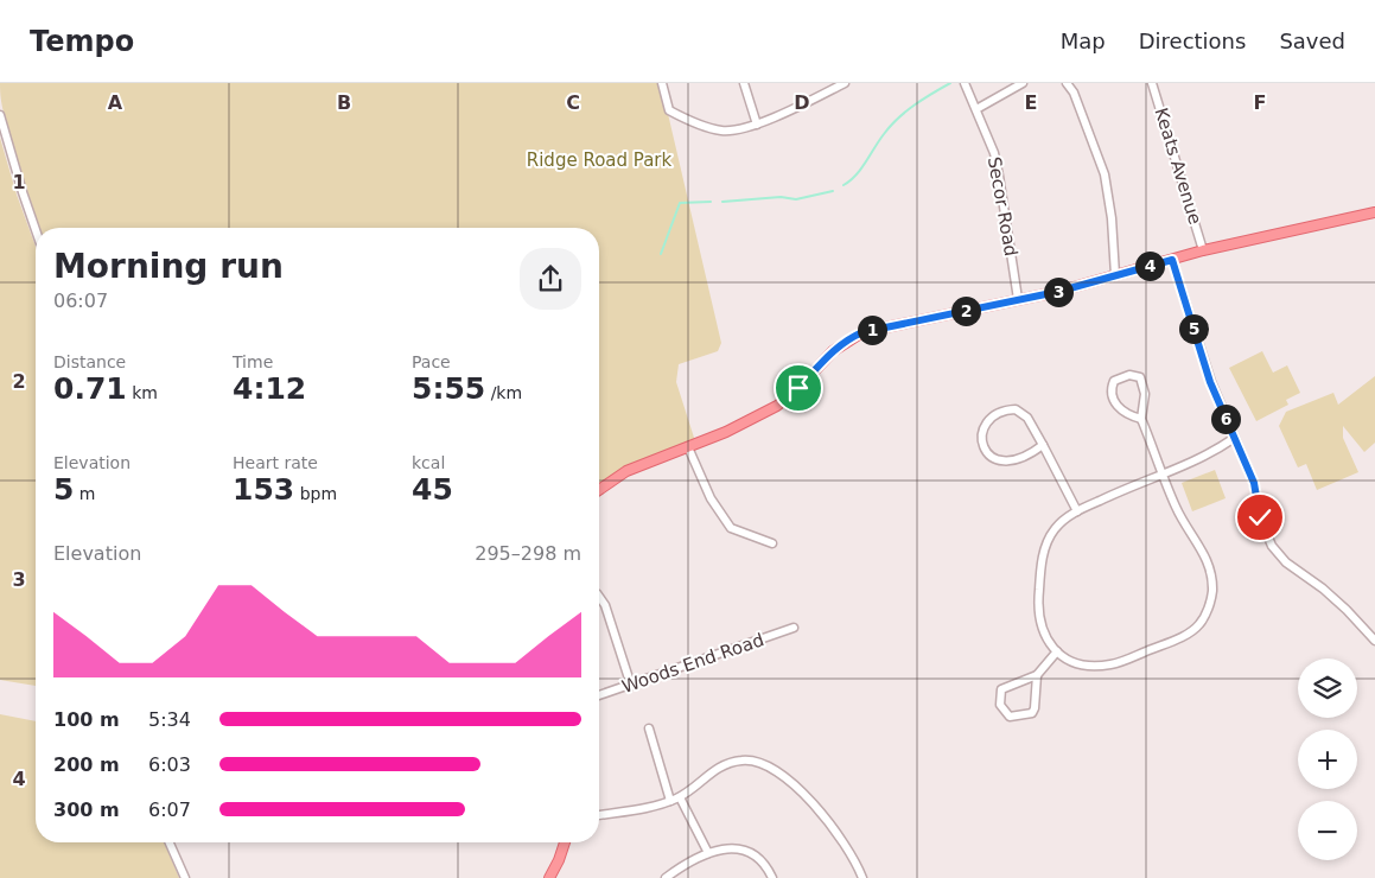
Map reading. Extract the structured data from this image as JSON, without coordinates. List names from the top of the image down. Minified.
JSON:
{"streets":{"street":["Keats Avenue","Secor Road","Woods End Road"]},"parks":["Ridge Road Park"],"page":{"header":"Tempo","nav":["Map","Directions","Saved"],"heading":["Morning run","06:07"],"pins":["4","3","2","5","1","6"],"stats":[["Distance","0.71 km"],["Time","4:12"],["Pace","5:55 /km"],["Elevation","5 m"],["Heart rate","153 bpm"],["kcal","45"]],"chart":["Elevation","295–298 m"],"map_buttons":["+","−"],"list":[{"name":"100 m","note":"5:34"},{"name":"200 m","note":"6:03"},{"name":"300 m","note":"6:07"}]},"grid":{"columns":["A","B","C","D","E","F"],"rows":["1","2","3","4"]}}
